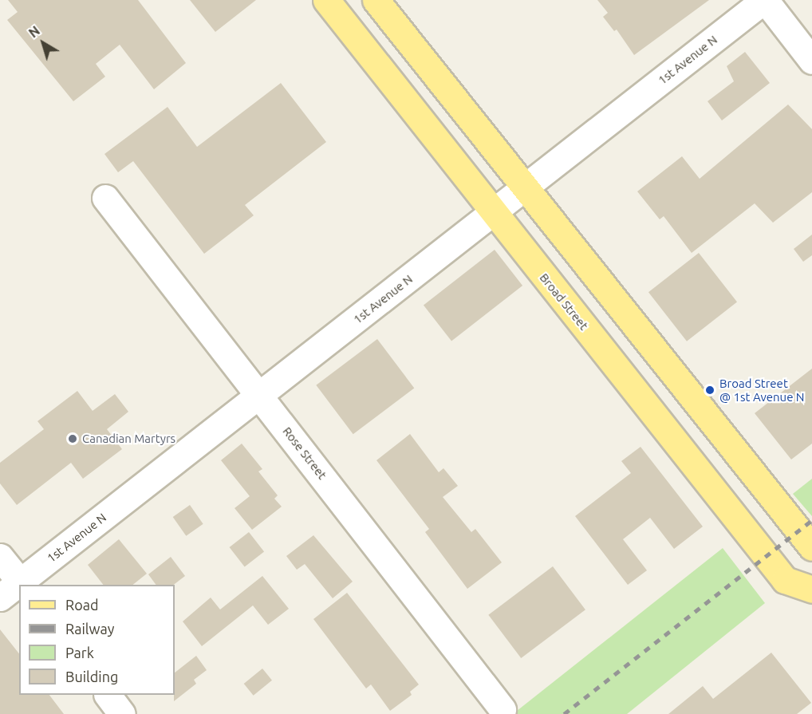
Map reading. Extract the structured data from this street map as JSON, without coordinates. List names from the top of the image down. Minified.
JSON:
{"streets":{"main road":["Broad Street"],"street":["1st Avenue N","Rose Street"]},"crossings":[["1st Avenue N","Broad Street"],["1st Avenue N","Rose Street"]],"places":["Broad Street @ 1st Avenue N","Canadian Martyrs"],"legend":["Road","Railway","Park","Building"],"north":"top left"}
